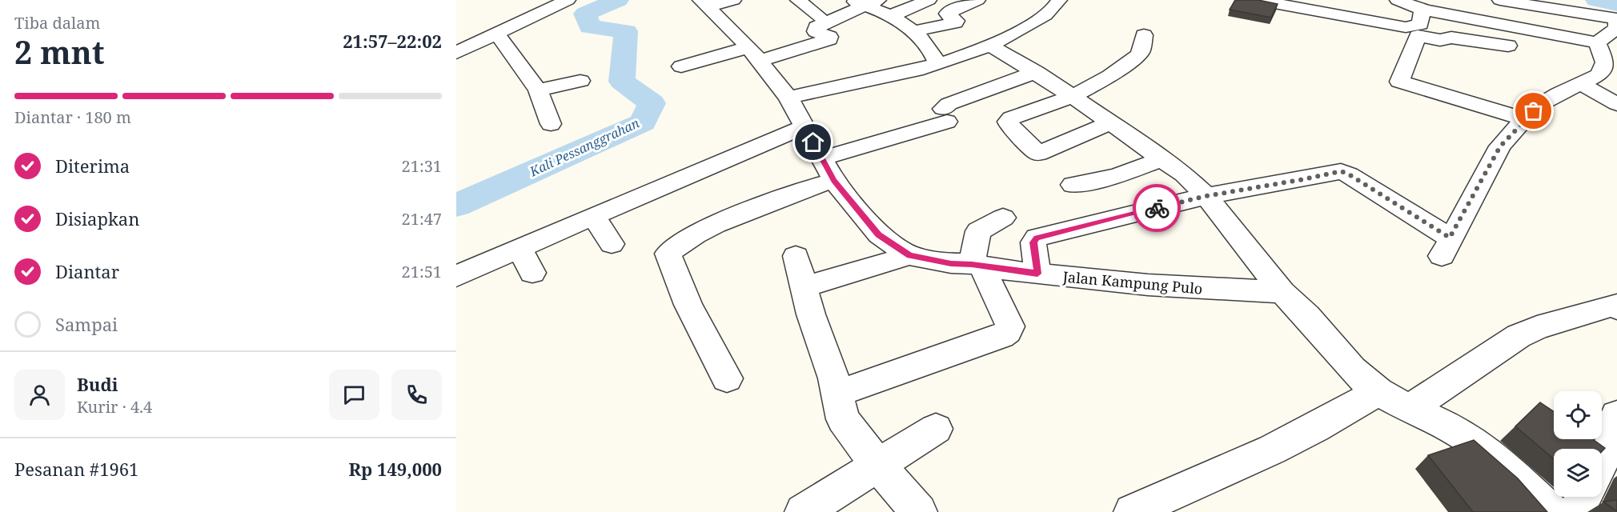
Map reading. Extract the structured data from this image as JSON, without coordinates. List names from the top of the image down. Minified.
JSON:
{"streets":{"street":["Jalan Kampung Pulo"]},"water":["Kali Pessanggrahan"],"page":{"heading":["2 mnt","Tiba dalam","21:57–22:02"],"panel":["Budi","Kurir · 4.4","Pesanan #1961","Rp 149,000"],"bar":"Diantar · 180 m","list":[["Diterima","21:31"],["Disiapkan","21:47"],["Diantar","21:51"],"Sampai"]}}
